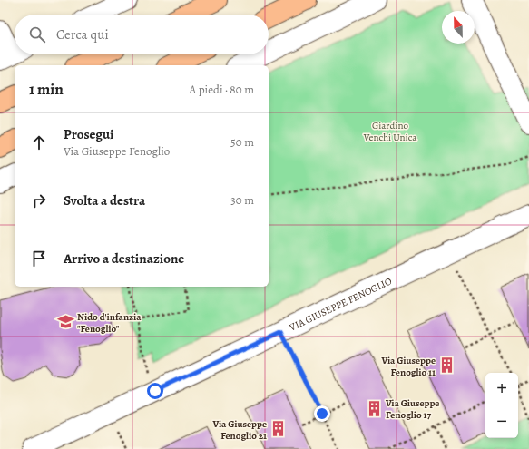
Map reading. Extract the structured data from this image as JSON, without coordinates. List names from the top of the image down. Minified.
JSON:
{"streets":{"street":["VIA GIUSEPPE FENOGLIO"]},"parks":["Giardino Venchi Unica"],"places":{"school or university":["Nido d'infanzia \"Fenoglio\""],"building":["Via Giuseppe Fenoglio 11","Via Giuseppe Fenoglio 17","Via Giuseppe Fenoglio 21"]},"north":"top","page":{"search":"Cerca qui","heading":["1 min","A piedi · 80 m"],"list":[["Prosegui","Via Giuseppe Fenoglio","50 m"],["Svolta a destra","30 m"],"Arrivo a destinazione"],"map_buttons":["+","−"]}}
